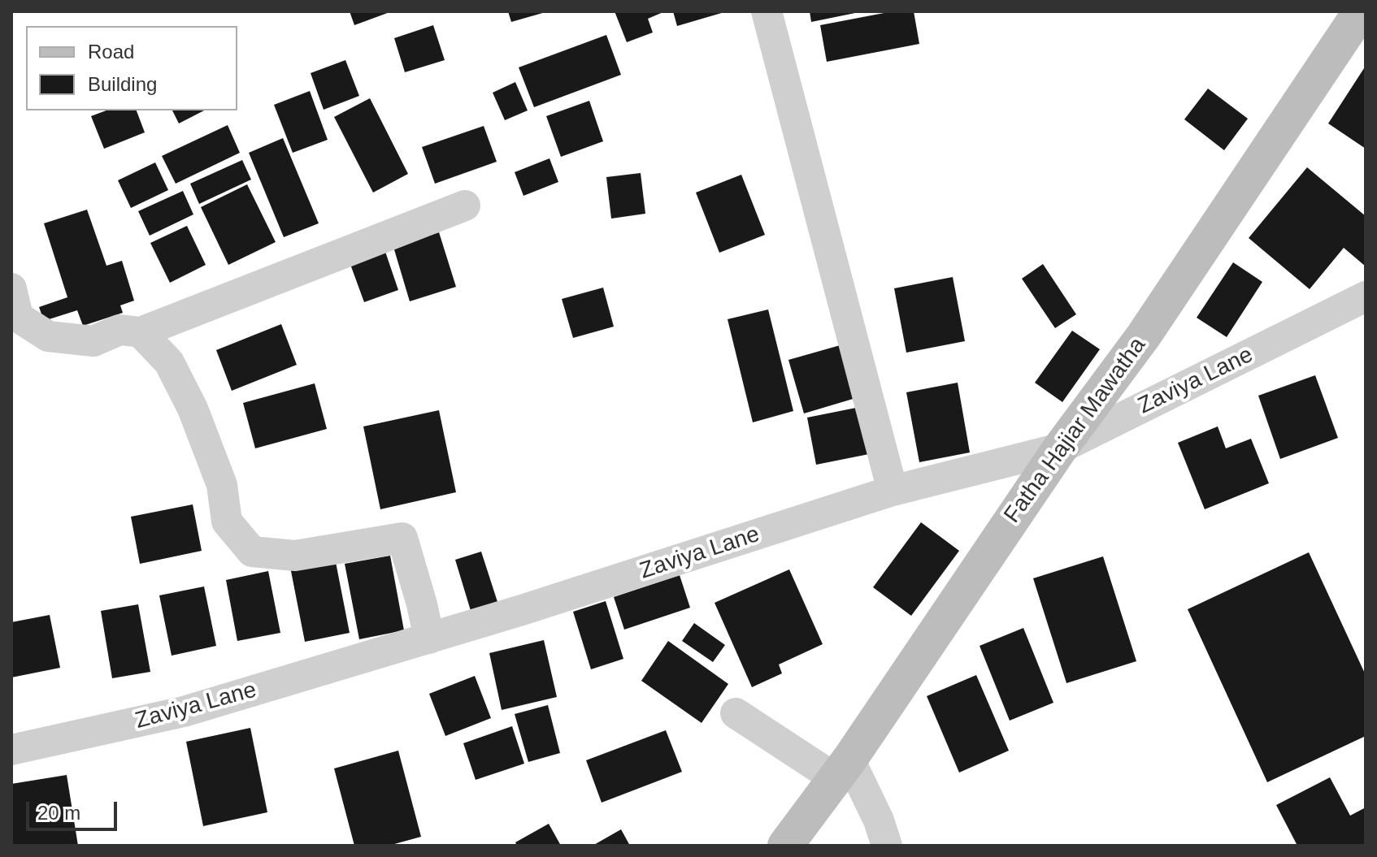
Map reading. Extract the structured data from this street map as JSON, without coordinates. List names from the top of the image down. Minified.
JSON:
{"streets":{"street":["Zaviya Lane","Fatha Hajiar Mawatha"]},"crossings":[["Zaviya Lane","Fatha Hajiar Mawatha"]],"legend":["Road","Building"],"scale_bar":"20 m"}
